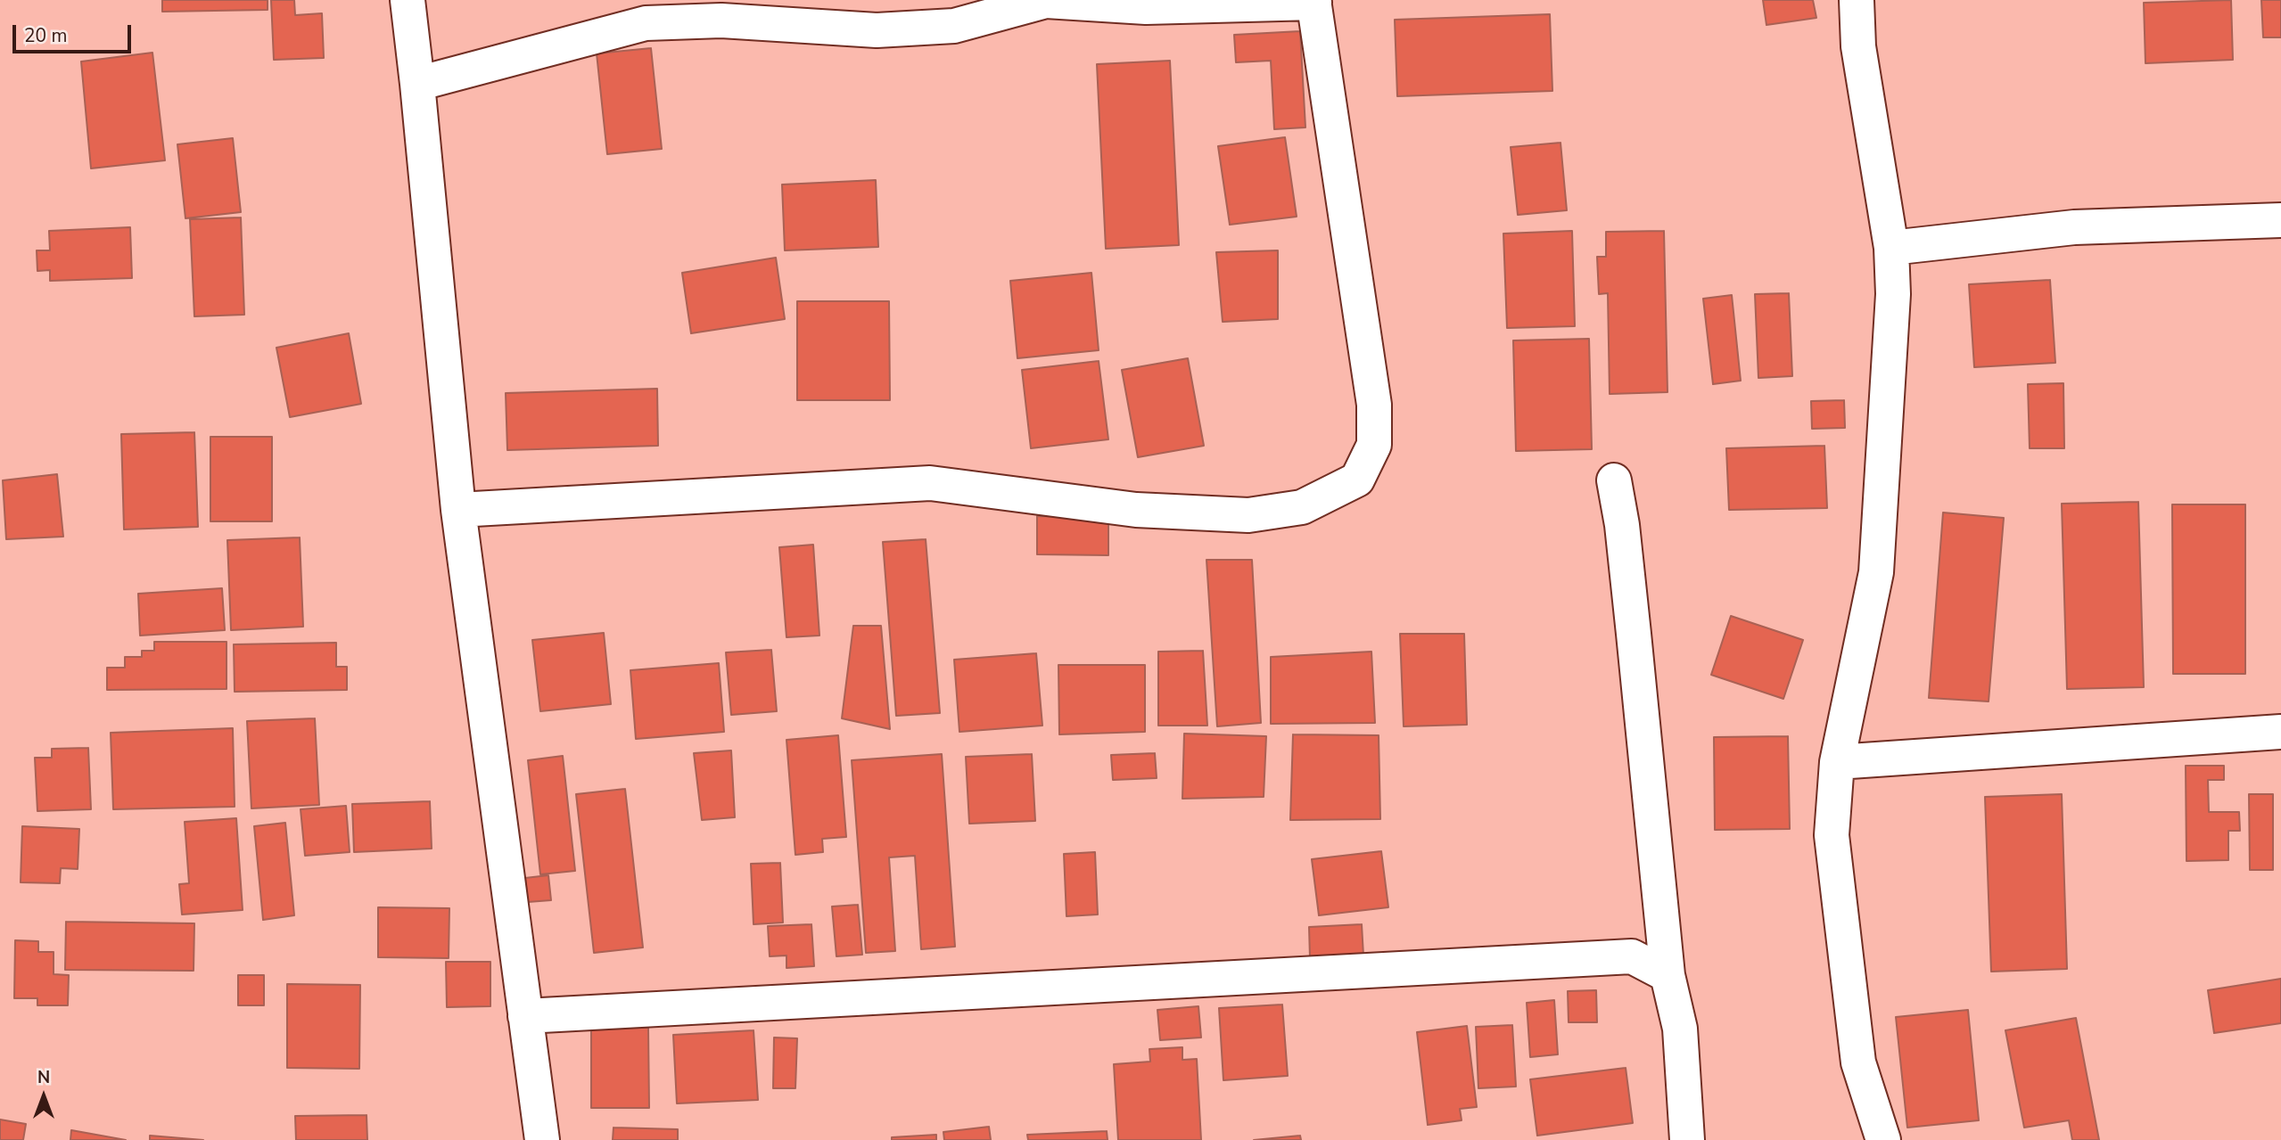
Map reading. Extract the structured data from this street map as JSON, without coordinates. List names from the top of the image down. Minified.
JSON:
{"scale_bar":"20 m","north":"top"}
